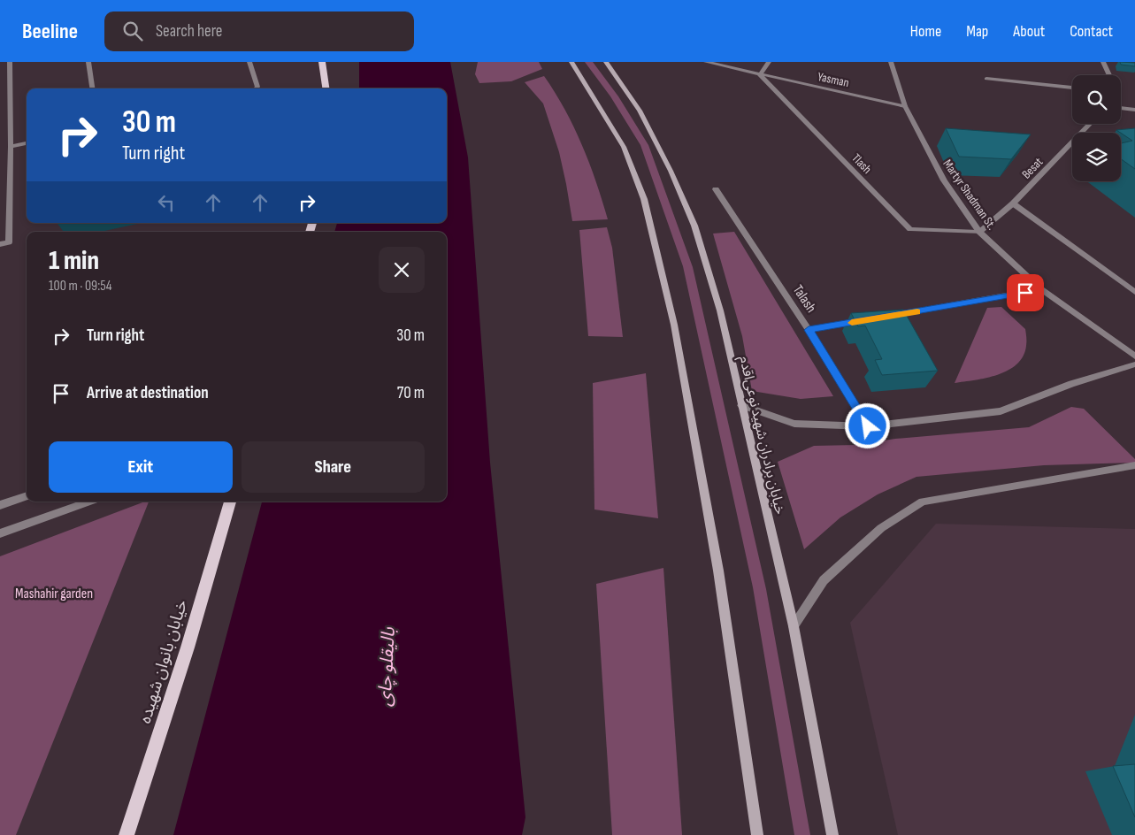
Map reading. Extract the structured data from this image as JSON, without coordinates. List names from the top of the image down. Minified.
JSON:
{"streets":{"main road":["خیابان برادران شهید نوعی‌اقدم","خیابان بانوان شهیده"],"street":["Yasman","Tlash","Besat","Martyr Shadman St.","Talash"]},"crossings":[["Yasman","Tlash"],["Yasman","Martyr Shadman St."],["Tlash","Besat"],["Tlash","Martyr Shadman St."],["Besat","Martyr Shadman St."]],"water":["بالیقلو چای"],"parks":["Mashahir garden"],"page":{"header":"Beeline","search":"Search here","nav":["Home","Map","About","Contact"],"turn":["30 m","Turn right"],"heading":["1 min","100 m · 09:54"],"list":[{"name":"Turn right","value":"30 m"},{"name":"Arrive at destination","value":"70 m"}],"buttons":["Exit","Share"]}}
